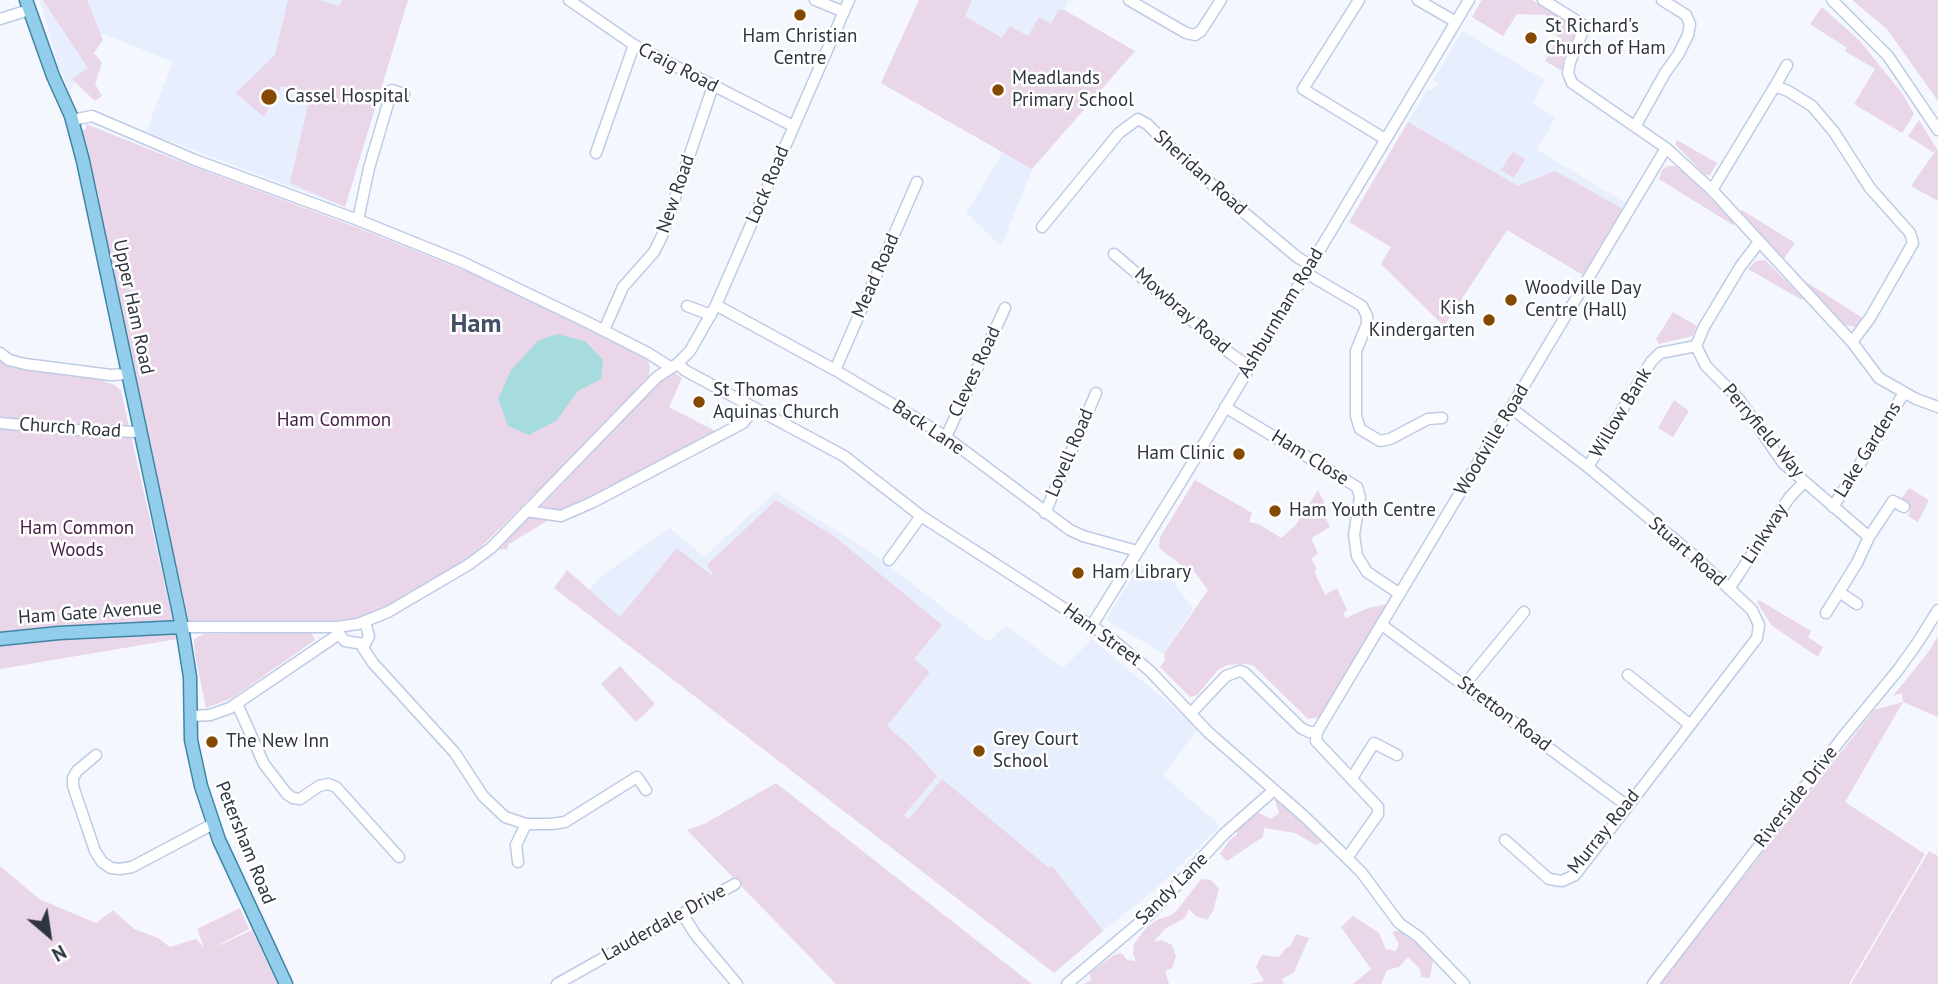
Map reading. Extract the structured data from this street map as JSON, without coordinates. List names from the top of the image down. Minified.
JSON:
{"streets":{"main road":["Upper Ham Road","Ham Gate Avenue","Petersham Road"],"street":["Craig Road","Sheridan Road","Lock Road","New Road","Mead Road","Mowbray Road","Ashburnham Road","Cleves Road","Willow Bank","Church Road","Back Lane","Perryfield Way","Woodville Road","Lake Gardens","Lovell Road","Ham Close","Linkway","Stuart Road","Ham Street","Stretton Road","Riverside Drive","Murray Road","Sandy Lane","Lauderdale Drive"]},"crossings":[["Craig Road","Lock Road"],["Craig Road","New Road"],["Sheridan Road","Ashburnham Road"],["Lock Road","Back Lane"],["Lock Road","Ham Street"],["Mead Road","Back Lane"],["Upper Ham Road","Church Road"],["Upper Ham Road","Ham Gate Avenue"],["Upper Ham Road","Petersham Road"],["Mowbray Road","Ashburnham Road"],["Ashburnham Road","Back Lane"],["Ashburnham Road","Ham Close"],["Ashburnham Road","Ham Street"],["Cleves Road","Back Lane"],["Willow Bank","Perryfield Way"],["Willow Bank","Stuart Road"],["Back Lane","Lovell Road"],["Perryfield Way","Lake Gardens"],["Perryfield Way","Linkway"],["Woodville Road","Ham Close"],["Woodville Road","Stuart Road"],["Woodville Road","Stretton Road"],["Linkway","Stuart Road"],["Stuart Road","Murray Road"],["Ham Gate Avenue","Petersham Road"],["Ham Street","Sandy Lane"],["Stretton Road","Murray Road"]],"districts":["Ham"],"parks":["Ham Common","Ham Common Woods"],"places":["Ham Christian Centre","St Richard's Church of Ham","Meadlands Primary School","Cassel Hospital","Woodville Day Centre (Hall)","Kish Kindergarten","St Thomas Aquinas Church","Ham Clinic","Ham Youth Centre","Ham Library","The New Inn","Grey Court School"],"north":"bottom right"}
